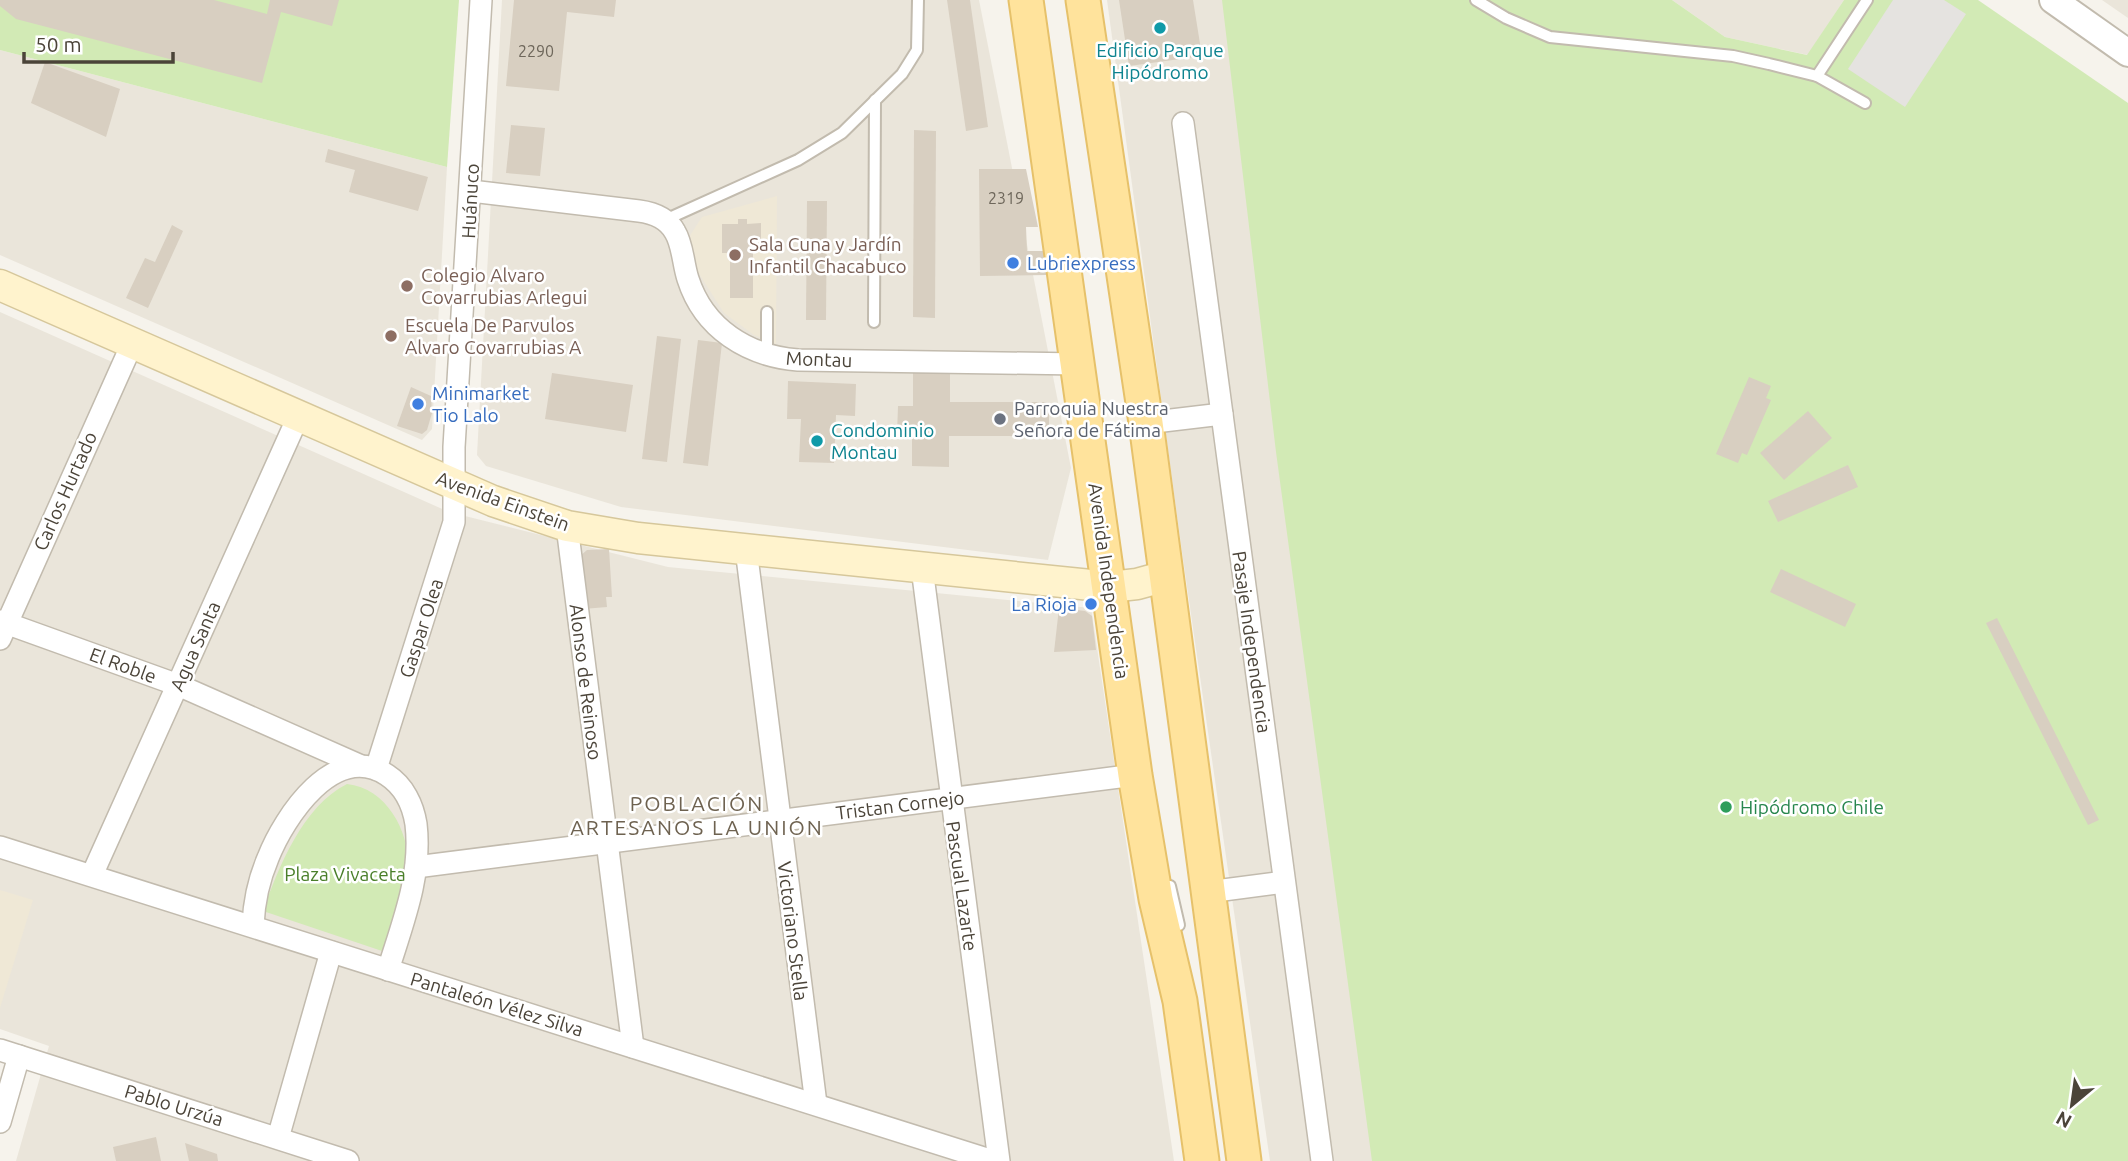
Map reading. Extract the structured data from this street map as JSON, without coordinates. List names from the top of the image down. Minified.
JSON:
{"streets":{"main road":["Avenida Einstein","Avenida Independencia"],"street":["Huánuco","Montau","Carlos Hurtado","Gaspar Olea","Pasaje Independencia","Agua Santa","El Roble","Alonso de Reinoso","Tristan Cornejo","Pascual Lazarte","Victoriano Stella","Pantaleón Vélez Silva","Pablo Urzúa"]},"crossings":[["Huánuco","Avenida Einstein"],["Huánuco","Gaspar Olea"],["Montau","Avenida Independencia"],["Carlos Hurtado","Avenida Einstein"],["Carlos Hurtado","El Roble"],["Avenida Einstein","Avenida Independencia"],["Avenida Einstein","Gaspar Olea"],["Avenida Einstein","Agua Santa"],["Avenida Einstein","Alonso de Reinoso"],["Avenida Einstein","Pascual Lazarte"],["Avenida Einstein","Victoriano Stella"],["Avenida Independencia","Tristan Cornejo"],["Gaspar Olea","El Roble"],["Gaspar Olea","Tristan Cornejo"],["Gaspar Olea","Pantaleón Vélez Silva"],["Agua Santa","El Roble"],["Agua Santa","Pantaleón Vélez Silva"],["El Roble","Tristan Cornejo"],["El Roble","Pantaleón Vélez Silva"],["Alonso de Reinoso","Tristan Cornejo"],["Alonso de Reinoso","Pantaleón Vélez Silva"],["Tristan Cornejo","Pascual Lazarte"],["Tristan Cornejo","Victoriano Stella"],["Tristan Cornejo","Pantaleón Vélez Silva"],["Pascual Lazarte","Pantaleón Vélez Silva"],["Victoriano Stella","Pantaleón Vélez Silva"]],"districts":["POBLACIÓN ARTESANOS LA UNIÓN"],"parks":["Plaza Vivaceta"],"places":["Edificio Parque Hipódromo","Sala Cuna y Jardín Infantil Chacabuco","Lubriexpress","Colegio Alvaro Covarrubias Arlegui","Escuela De Parvulos Alvaro Covarrubias A","Minimarket Tio Lalo","Parroquia Nuestra Señora de Fátima","Condominio Montau","La Rioja","Hipódromo Chile"],"house_numbers":["2290","2319"],"scale_bar":"50 m","north":"bottom left"}
